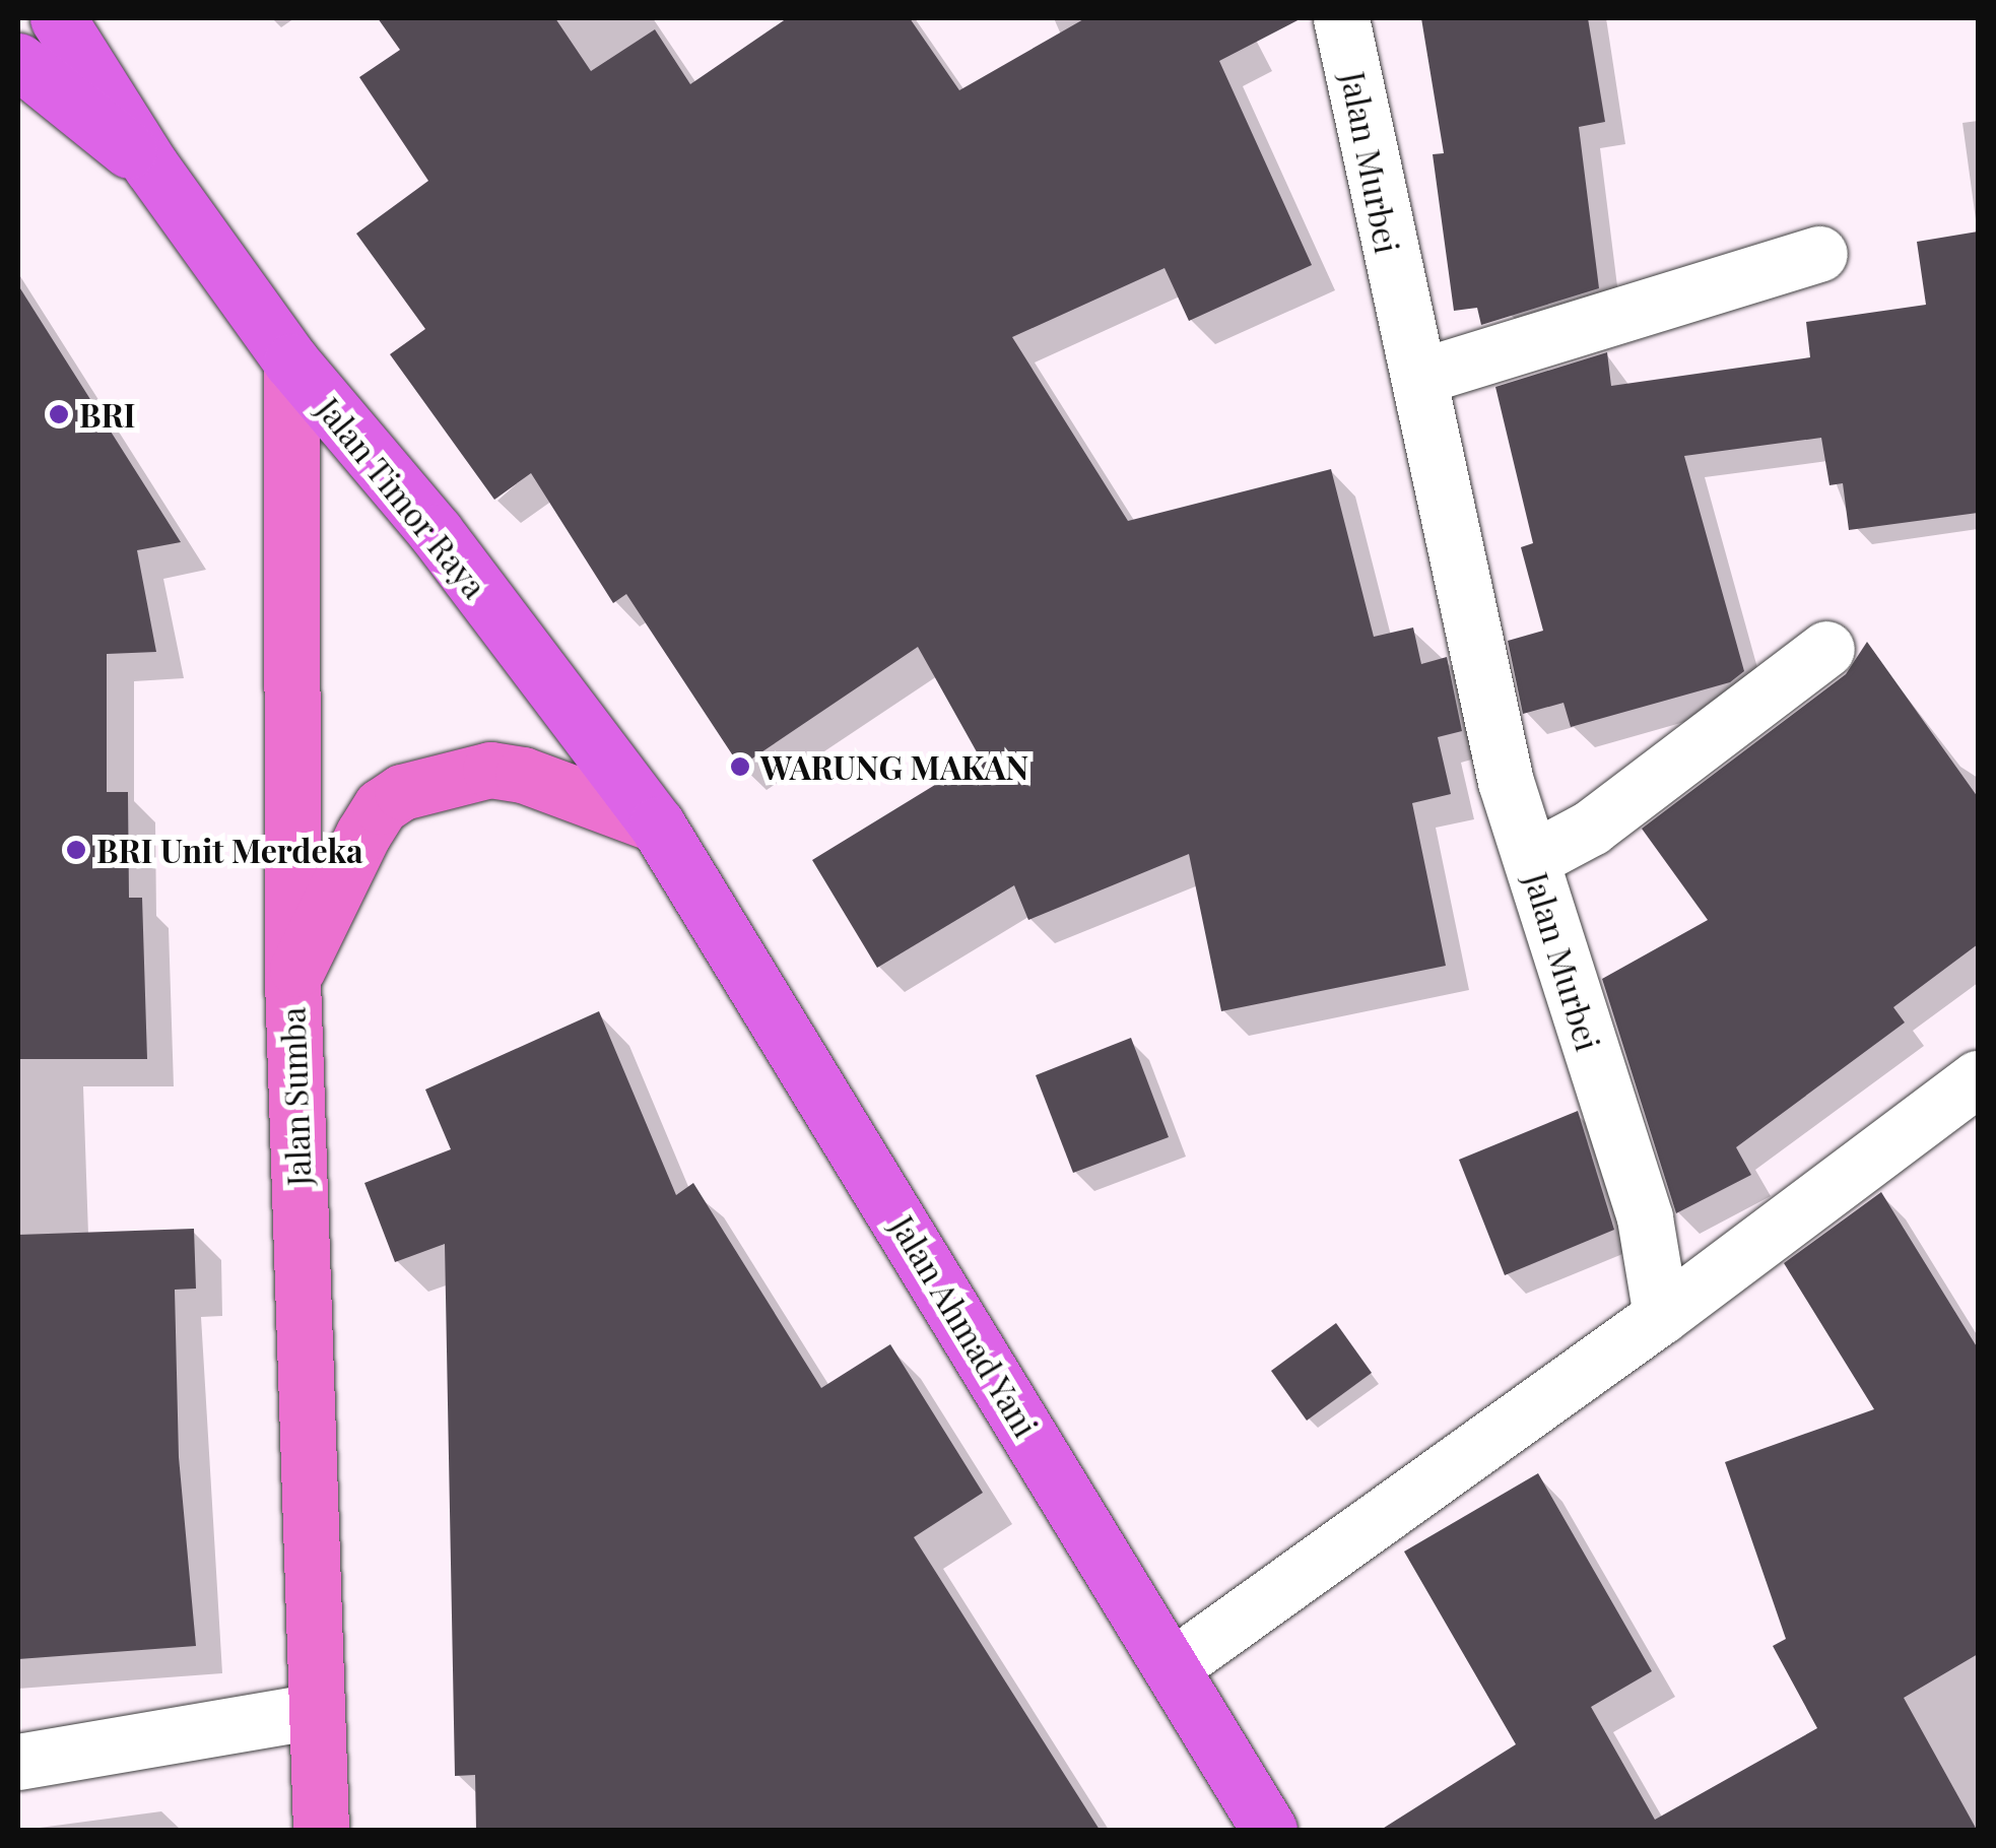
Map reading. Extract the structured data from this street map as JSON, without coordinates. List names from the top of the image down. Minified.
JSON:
{"streets":{"highway":["Jalan Timor Raya","Jalan Ahmad Yani"],"main road":["Jalan Sumba"],"street":["Jalan Murbei"]},"crossings":[["Jalan Timor Raya","Jalan Sumba"],["Jalan Timor Raya","Jalan Ahmad Yani"]],"places":["BRI","WARUNG MAKAN","BRI Unit Merdeka"]}
